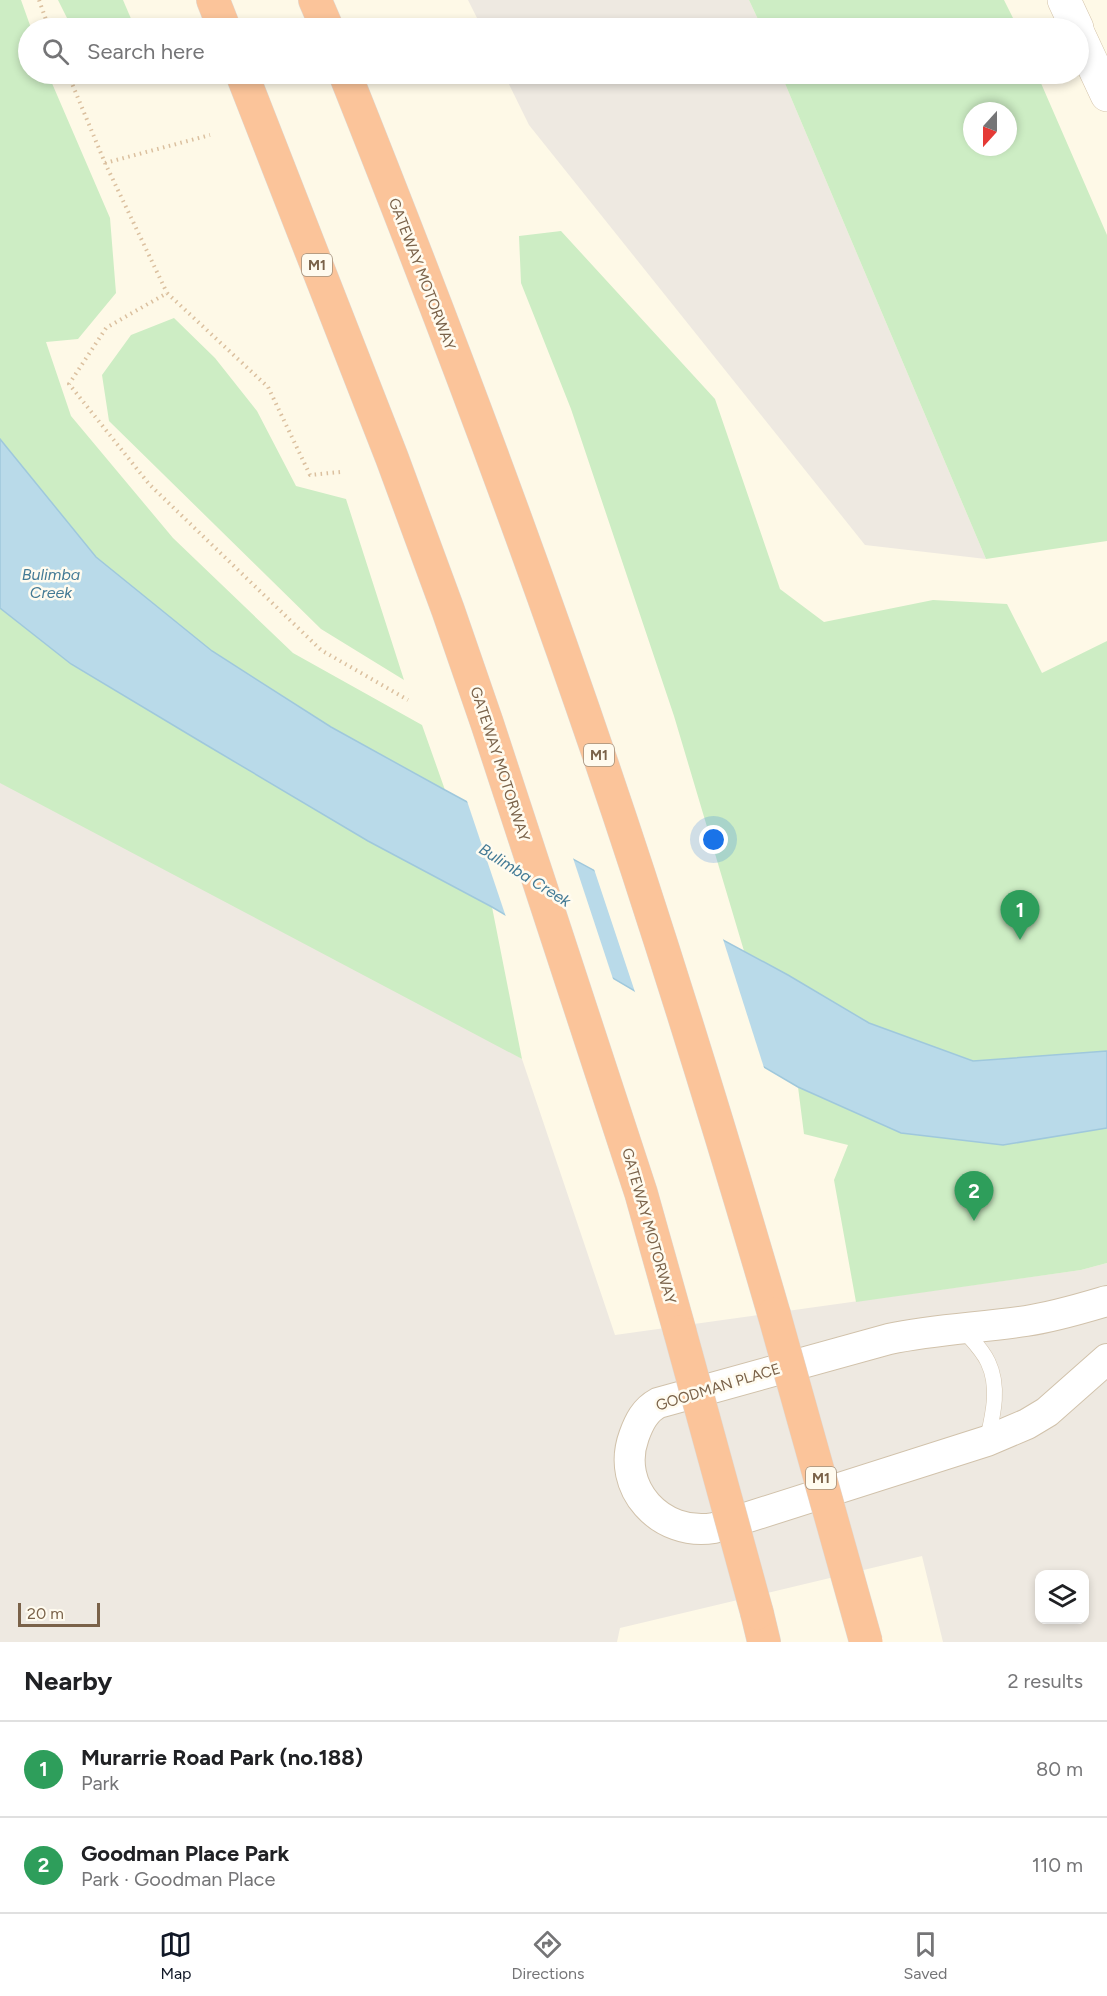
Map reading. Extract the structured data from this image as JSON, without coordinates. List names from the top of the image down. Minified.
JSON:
{"streets":{"highway":["M1","GATEWAY MOTORWAY"],"street":["GOODMAN PLACE"]},"water":["Bulimba Creek"],"scale_bar":"20 m","north":"bottom","page":{"search":"Search here","pins":["1","2"],"scale":"20 m","heading":["Nearby","2 results"],"list":[{"mark":"1","name":"Murarrie Road Park (no.188)","note":"Park","value":"80 m"},{"mark":"2","name":"Goodman Place Park","note":"Park · Goodman Place","value":"110 m"}],"nav":["Map","Directions","Saved"]}}
